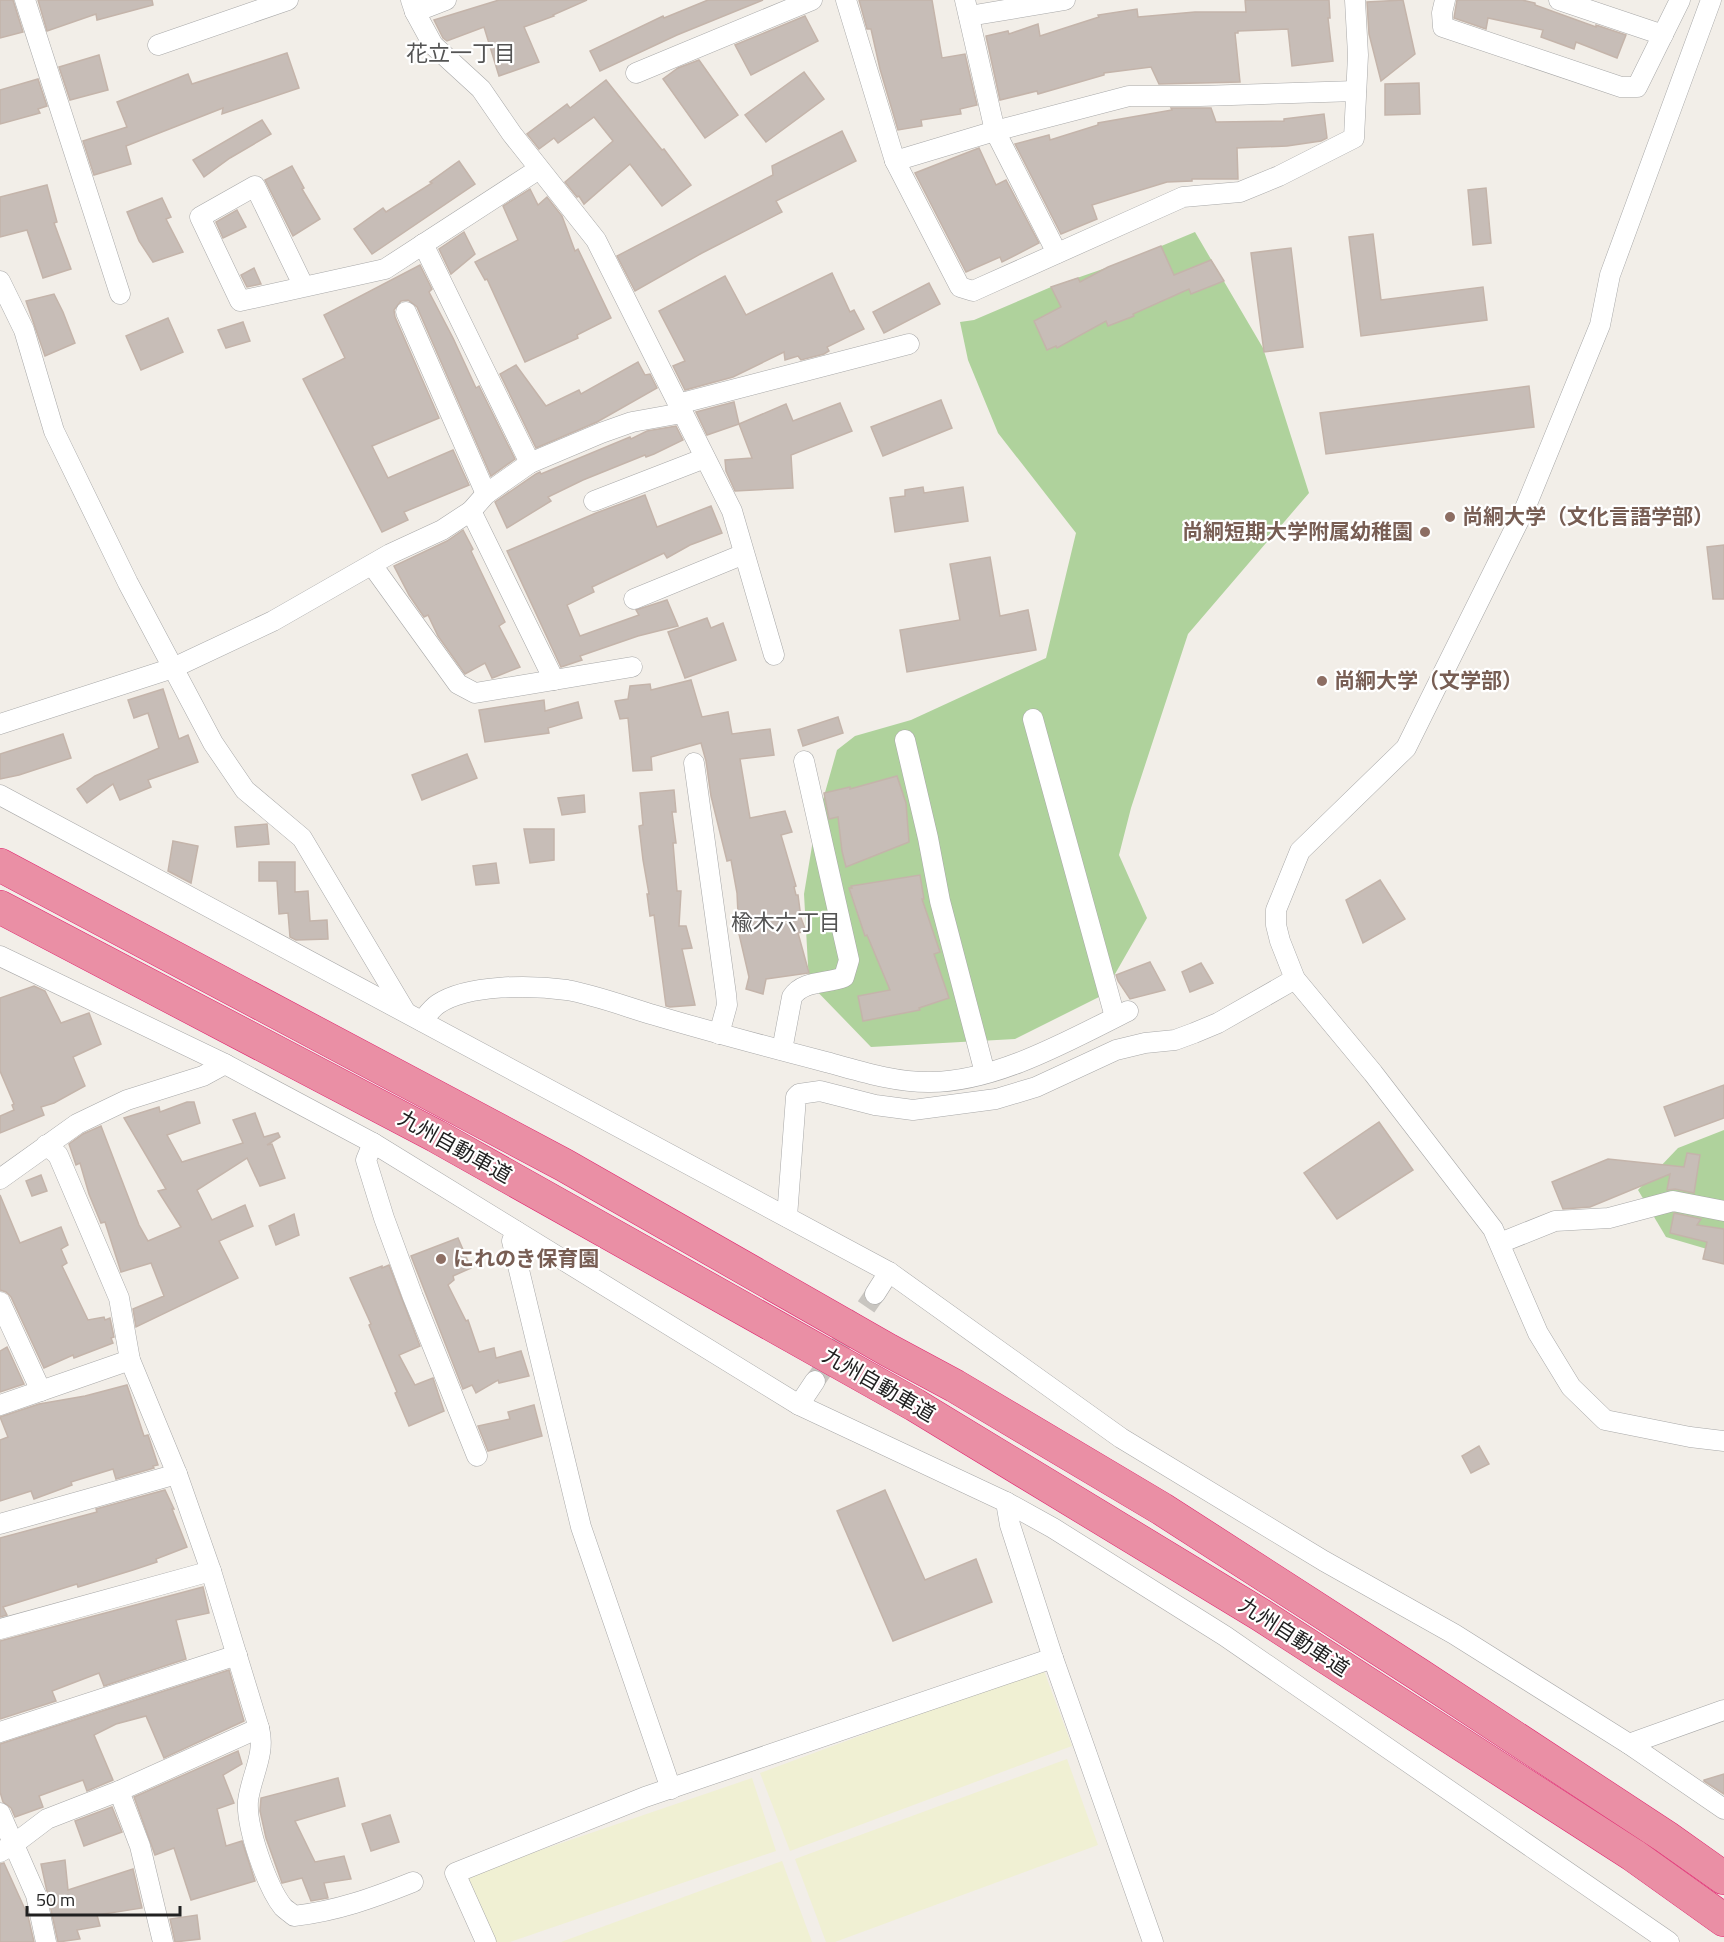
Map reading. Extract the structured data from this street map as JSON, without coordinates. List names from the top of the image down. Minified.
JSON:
{"streets":{"highway":["九州自動車道"]},"districts":["花立一丁目","楡木六丁目"],"places":["尚絅大学（文化言語学部）","尚絅短期大学附属幼稚園","尚絅大学（文学部）","にれのき保育園"],"scale_bar":"50 m"}
